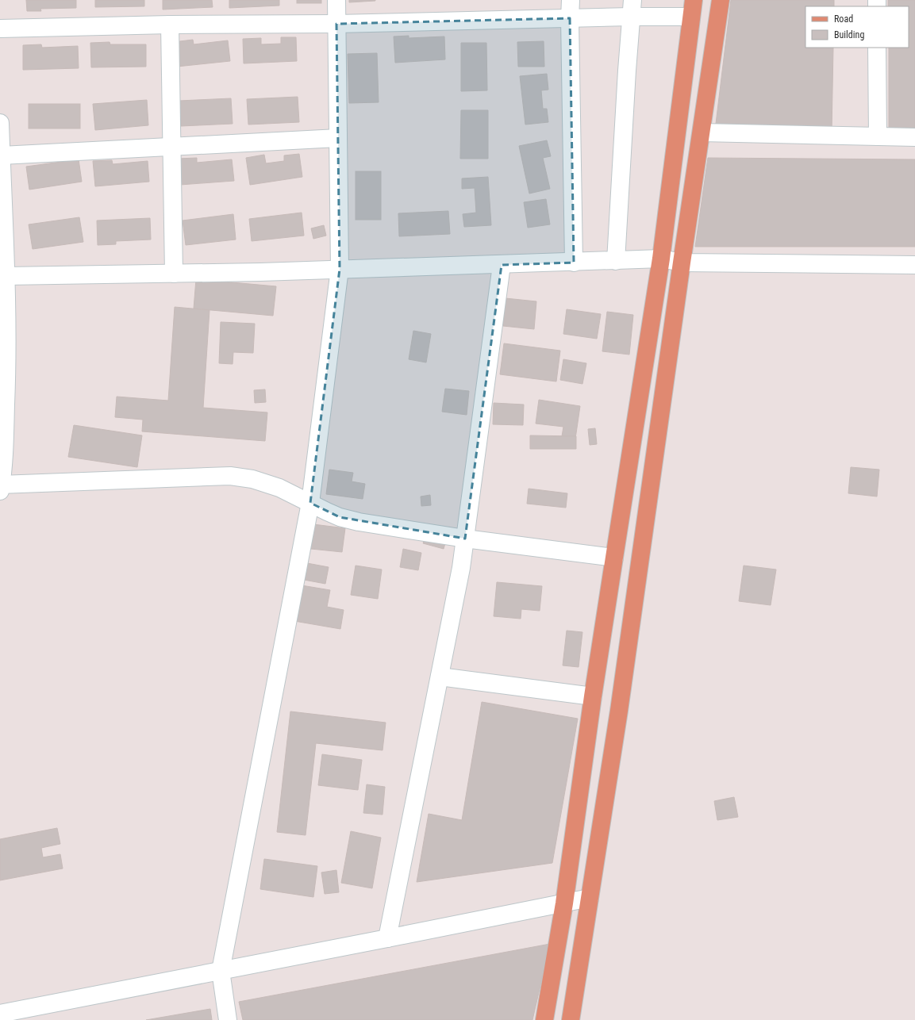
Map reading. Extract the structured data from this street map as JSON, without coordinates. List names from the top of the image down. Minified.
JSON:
{"legend":["Road","Building"]}
